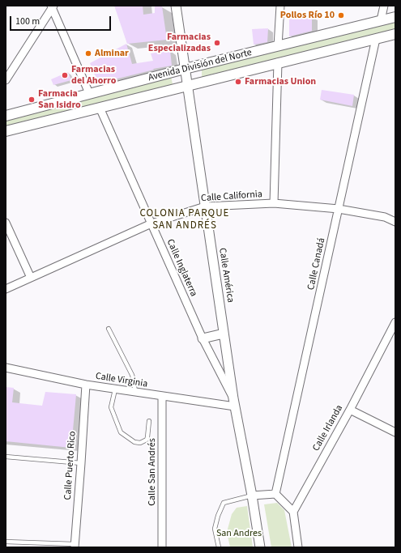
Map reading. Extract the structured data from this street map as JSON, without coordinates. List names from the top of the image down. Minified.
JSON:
{"streets":{"main road":["Avenida División del Norte"],"street":["Calle California","Calle Canadá","Calle Inglaterra","Calle América","Calle Virginia","Calle Irlanda","Calle Puerto Rico","Calle San Andrés"]},"crossings":[["Avenida División del Norte","Calle Canadá"],["Avenida División del Norte","Calle Inglaterra"],["Avenida División del Norte","Calle América"],["Calle California","Calle Canadá"],["Calle California","Calle Inglaterra"],["Calle California","Calle América"],["Calle Inglaterra","Calle América"],["Calle Inglaterra","Calle Virginia"],["Calle América","Calle Virginia"],["Calle Virginia","Calle Puerto Rico"],["Calle Virginia","Calle San Andrés"]],"districts":["COLONIA PARQUE SAN ANDRÉS"],"parks":["San Andres"],"places":["Pollos Río 10","Farmacias Especializadas","Alminar","Farmacias del Ahorro","Farmacias Union","Farmacia San Isidro"],"scale_bar":"100 m"}
